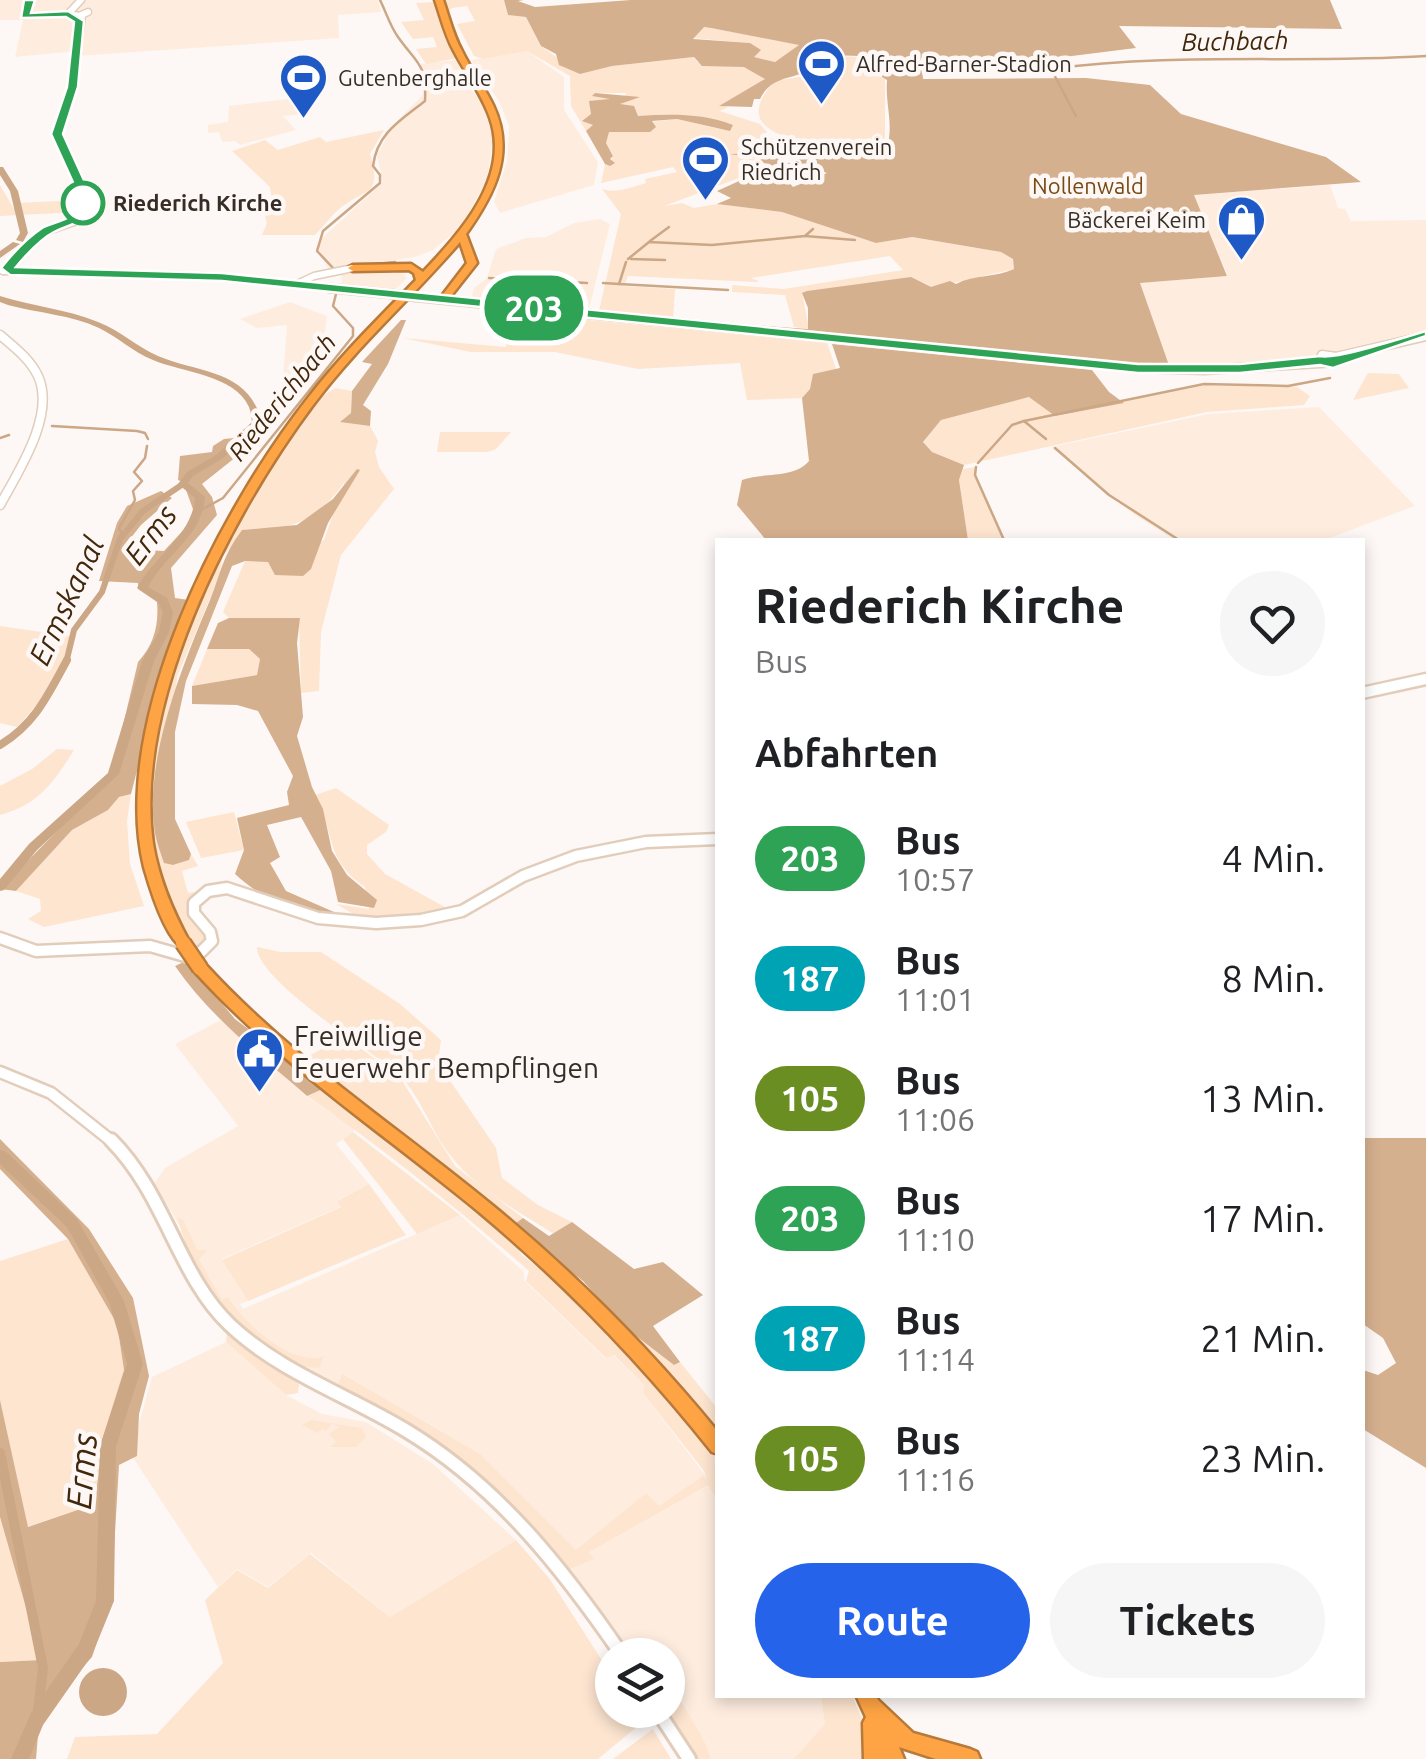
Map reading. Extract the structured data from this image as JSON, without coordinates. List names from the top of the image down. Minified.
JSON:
{"water":["Buchbach","Riederichbach","Erms","Ermskanal"],"parks":["Nollenwald"],"places":{"sports":["Alfred-Barner-Stadion","Gutenberghalle","Schützenverein Riedrich"],"other":["Riederich Kirche"],"shop":["Bäckerei Keim"],"public building":["Freiwillige Feuerwehr Bempflingen"]},"lines":["bus line 203"],"page":{"on_map":"203","heading":[["Riederich Kirche","Bus"],"Abfahrten"],"list":[{"mark":"203","name":"Bus","note":"10:57","value":"4 Min."},{"mark":"187","name":"Bus","note":"11:01","value":"8 Min."},{"mark":"105","name":"Bus","note":"11:06","value":"13 Min."},{"mark":"203","name":"Bus","note":"11:10","value":"17 Min."},{"mark":"187","name":"Bus","note":"11:14","value":"21 Min."},{"mark":"105","name":"Bus","note":"11:16","value":"23 Min."}],"buttons":["Route","Tickets"]}}
